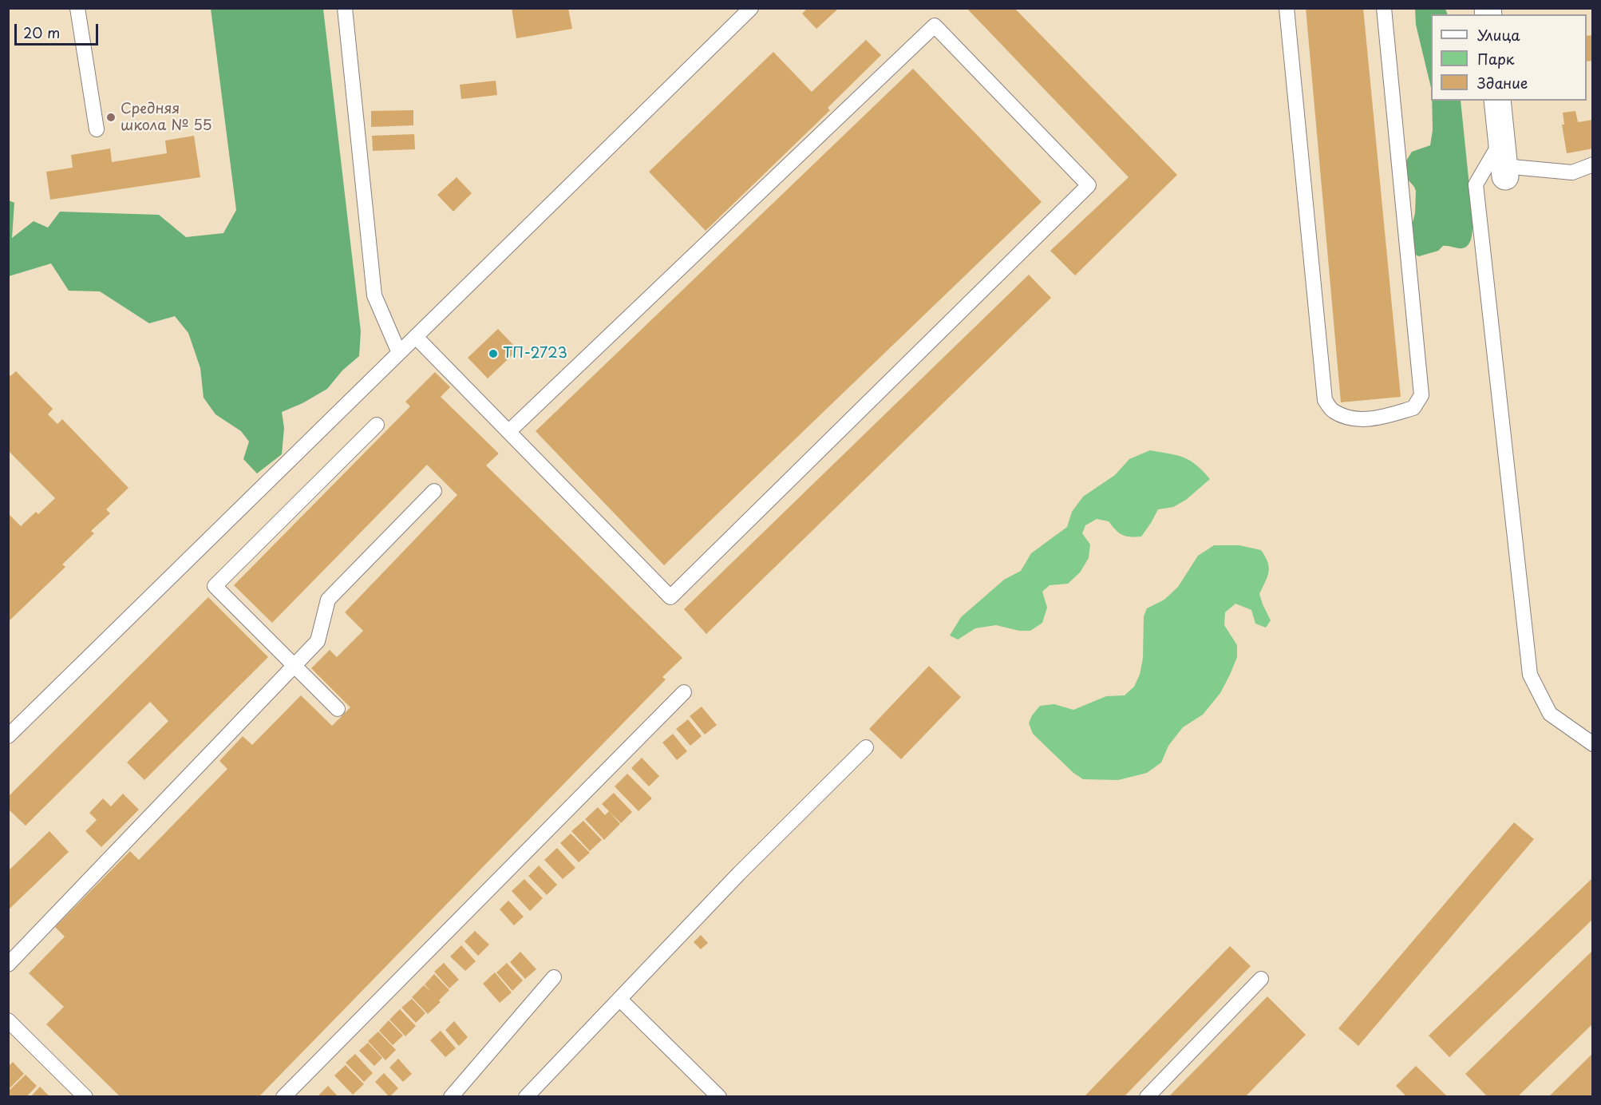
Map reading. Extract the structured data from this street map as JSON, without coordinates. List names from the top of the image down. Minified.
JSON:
{"places":["Средняя школа № 55","ТП-2723"],"legend":["Улица","Парк","Здание"],"scale_bar":"20 m"}
